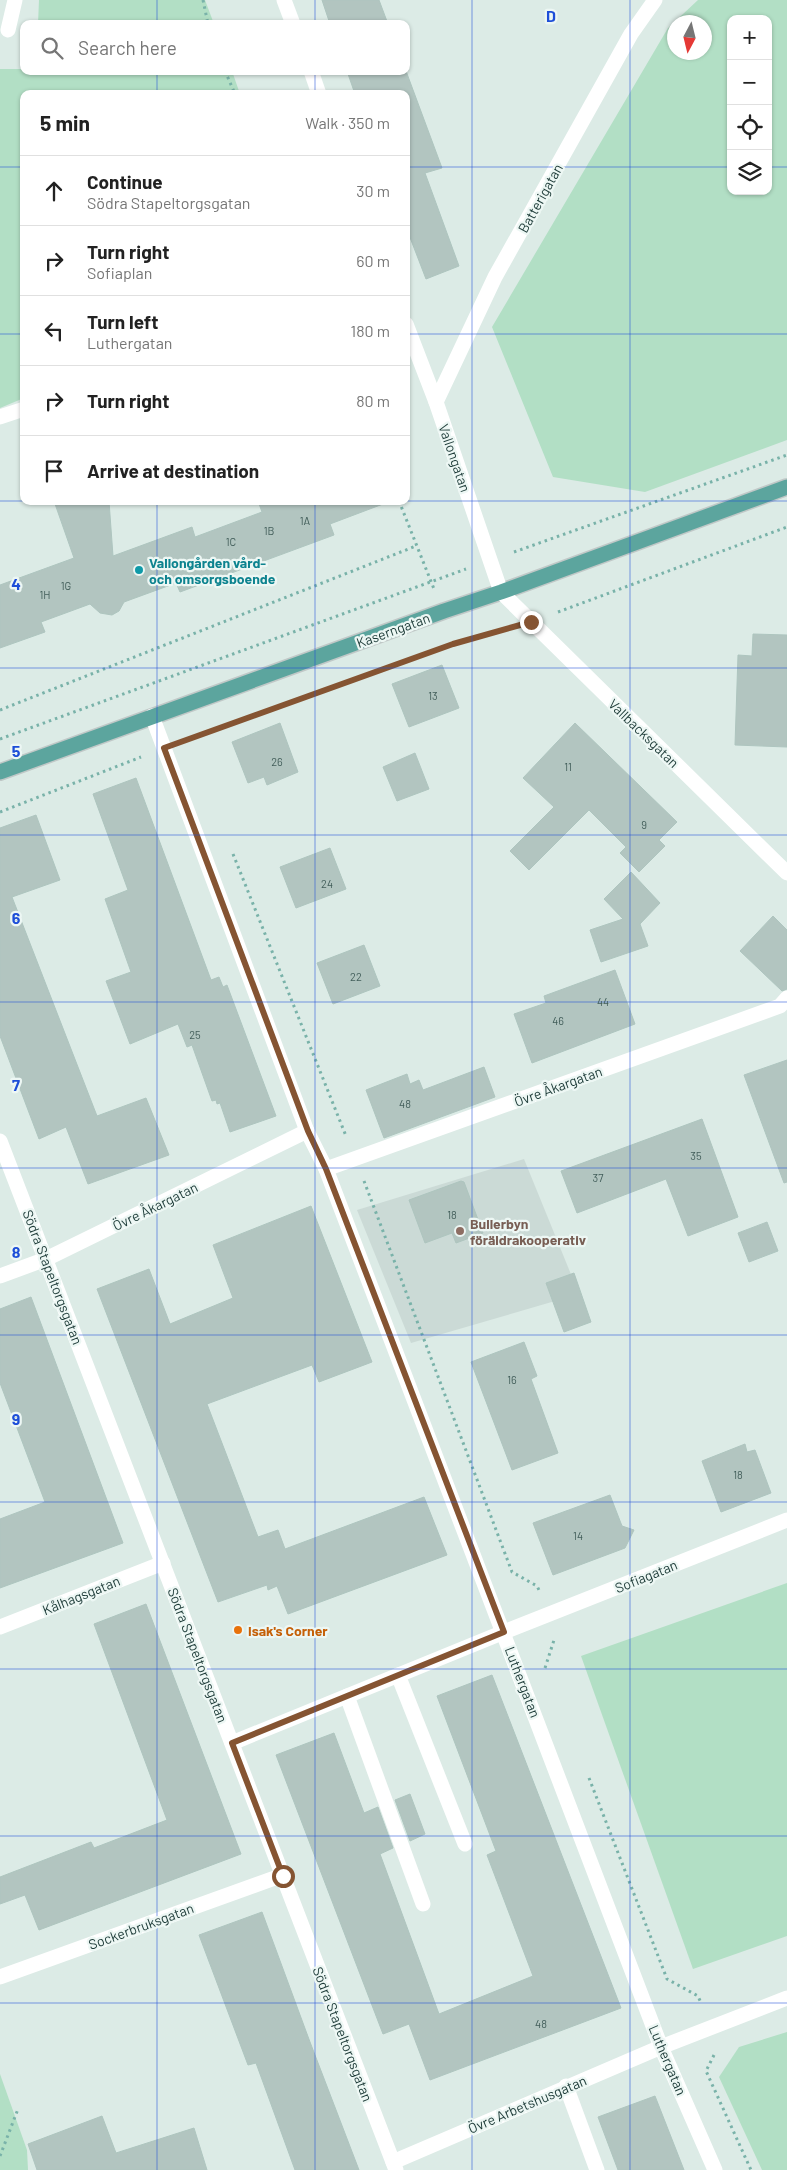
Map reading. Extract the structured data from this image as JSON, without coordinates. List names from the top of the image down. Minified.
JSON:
{"streets":{"main road":["Kaserngatan"],"street":["Batterigatan","Vallongatan","Vallbacksgatan","Övre Åkargatan","Södra Stapeltorgsgatan","Sofiagatan","Kålhagsgatan","Luthergatan","Sockerbruksgatan","Övre Arbetshusgatan"]},"crossings":[["Batterigatan","Vallongatan"],["Vallongatan","Kaserngatan"],["Vallongatan","Vallbacksgatan"],["Kaserngatan","Vallbacksgatan"],["Kaserngatan","Luthergatan"],["Övre Åkargatan","Södra Stapeltorgsgatan"],["Övre Åkargatan","Luthergatan"],["Södra Stapeltorgsgatan","Sofiagatan"],["Södra Stapeltorgsgatan","Kålhagsgatan"],["Södra Stapeltorgsgatan","Sockerbruksgatan"],["Södra Stapeltorgsgatan","Övre Arbetshusgatan"],["Sofiagatan","Luthergatan"],["Luthergatan","Övre Arbetshusgatan"]],"places":["Vallongården vård- och omsorgsboende","Bullerbyn föräldrakooperativ","Isak's Corner"],"house_numbers":["1A","1B","1C","1G","1H","13","26","11","9","24","22","44","46","25","48","35","37","18","16","18","14","48"],"north":"bottom","page":{"map_buttons":["+","−"],"search":"Search here","heading":["5 min","Walk · 350 m"],"list":[["Continue","Södra Stapeltorgsgatan","30 m"],["Turn right","Sofiaplan","60 m"],["Turn left","Luthergatan","180 m"],["Turn right","80 m"],"Arrive at destination"]},"grid":{"columns":["D"],"rows":["4","5","6","7","8","9"]}}
